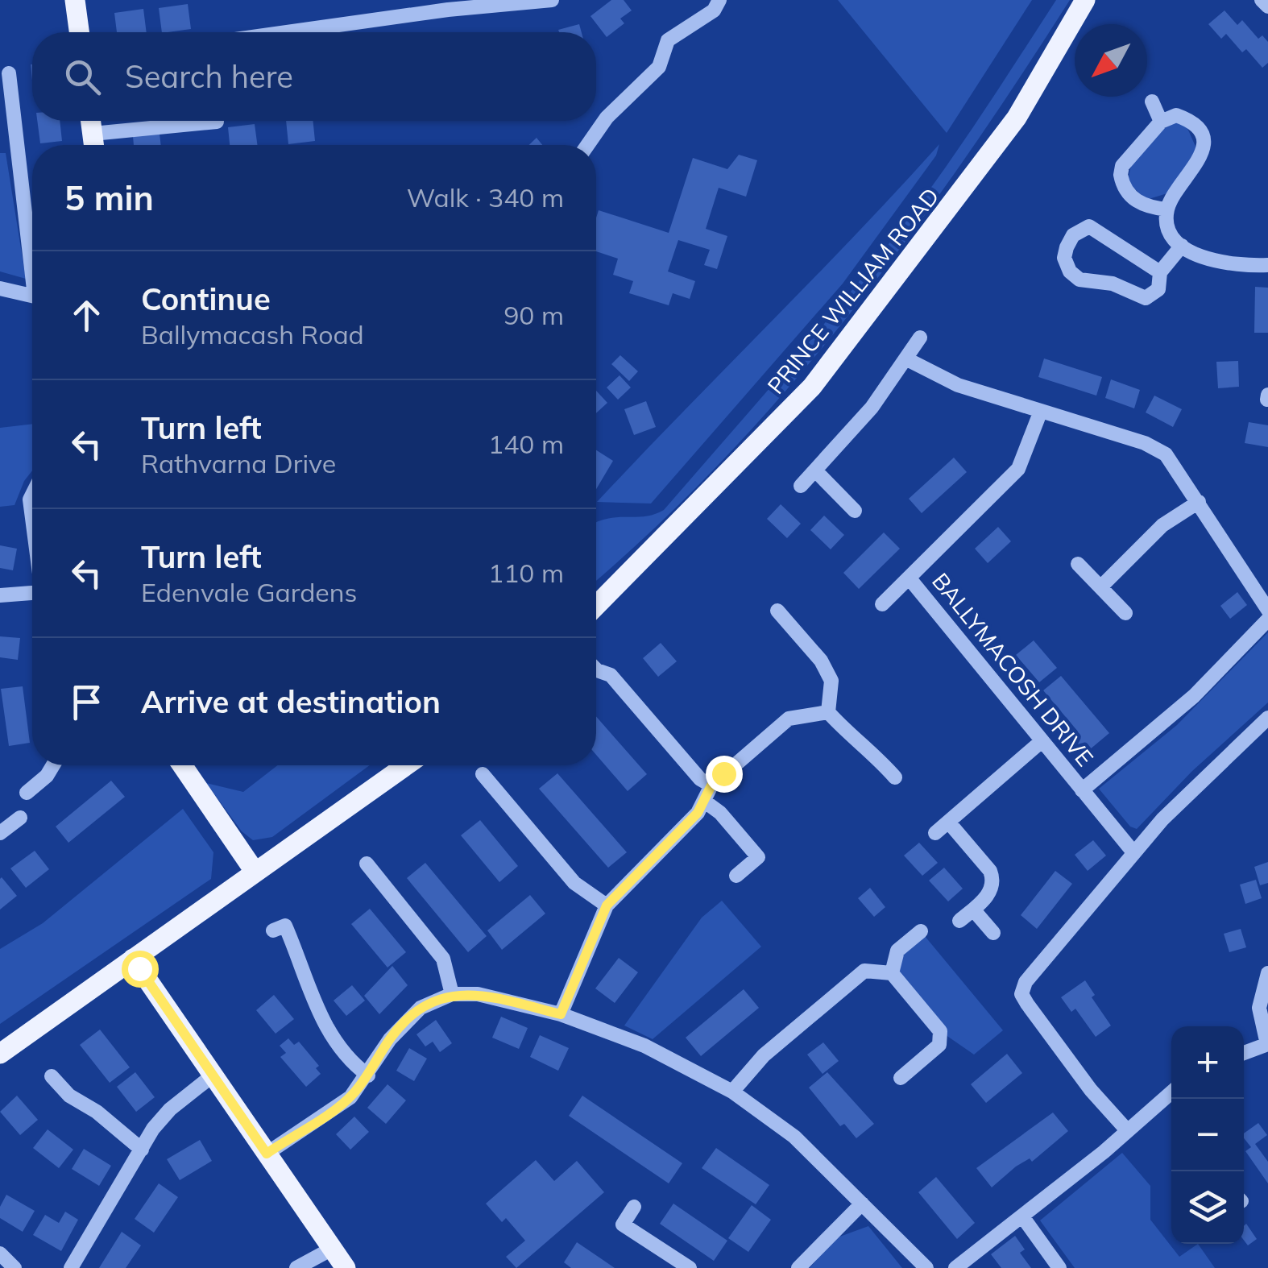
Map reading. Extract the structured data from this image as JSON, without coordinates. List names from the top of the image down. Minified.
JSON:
{"streets":{"main road":["PRINCE WILLIAM ROAD"],"street":["BALLYMACOSH DRIVE"]},"north":"bottom left","page":{"search":"Search here","heading":["5 min","Walk · 340 m"],"list":[["Continue","Ballymacash Road","90 m"],["Turn left","Rathvarna Drive","140 m"],["Turn left","Edenvale Gardens","110 m"],"Arrive at destination"],"map_buttons":["+","−"]}}
